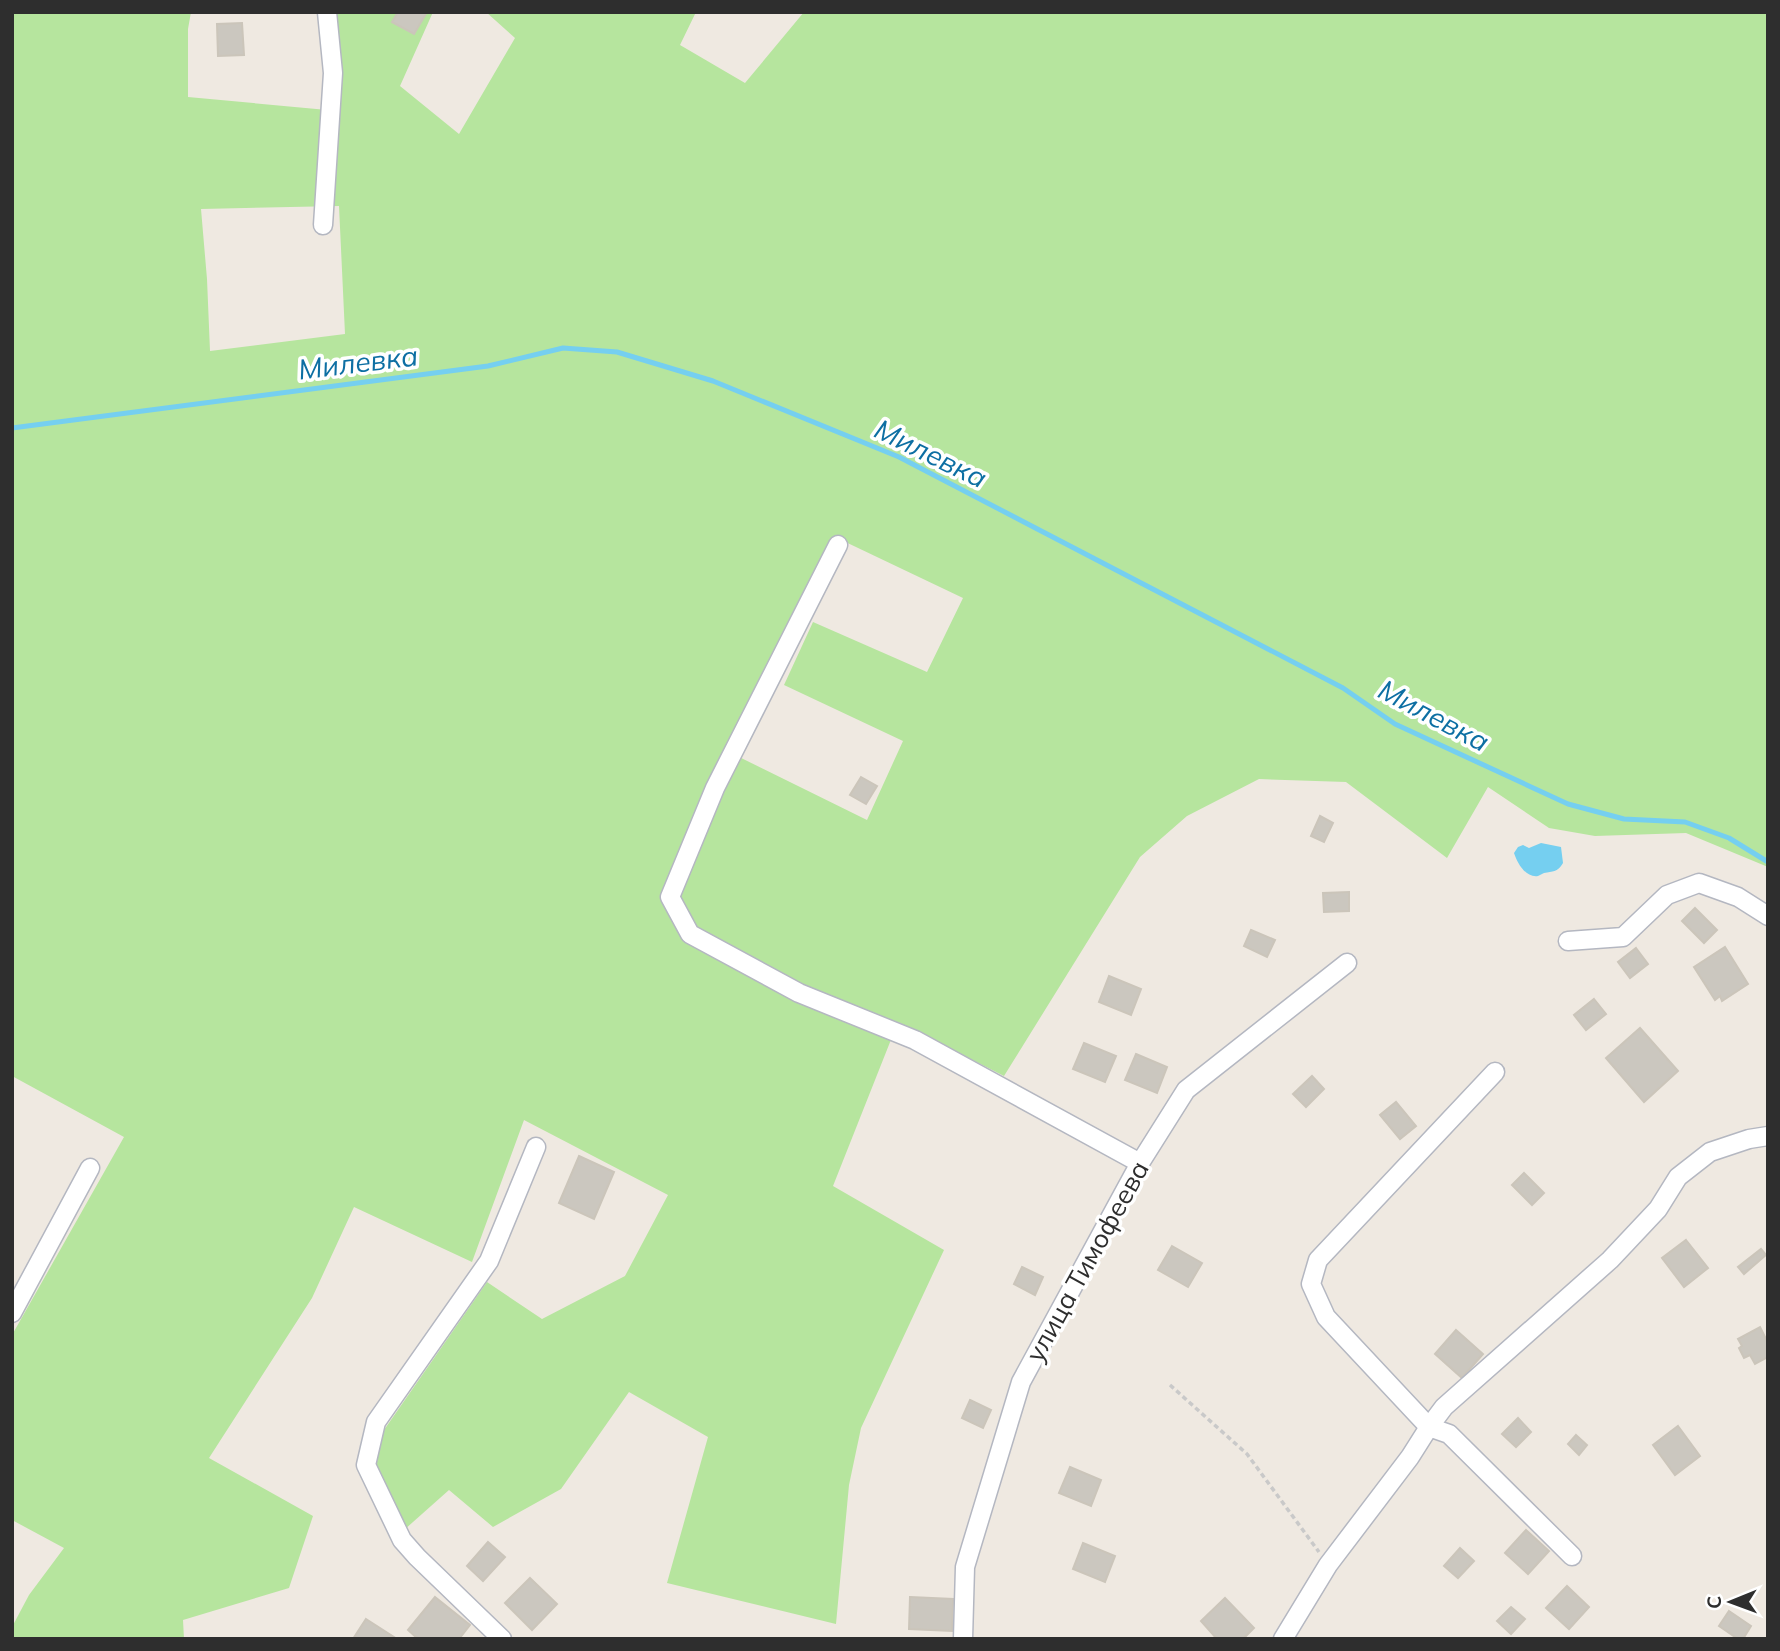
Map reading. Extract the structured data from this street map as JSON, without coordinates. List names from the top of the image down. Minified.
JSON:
{"streets":{"street":["улица Тимофеева"]},"water":["Милевка"],"north":"left"}
